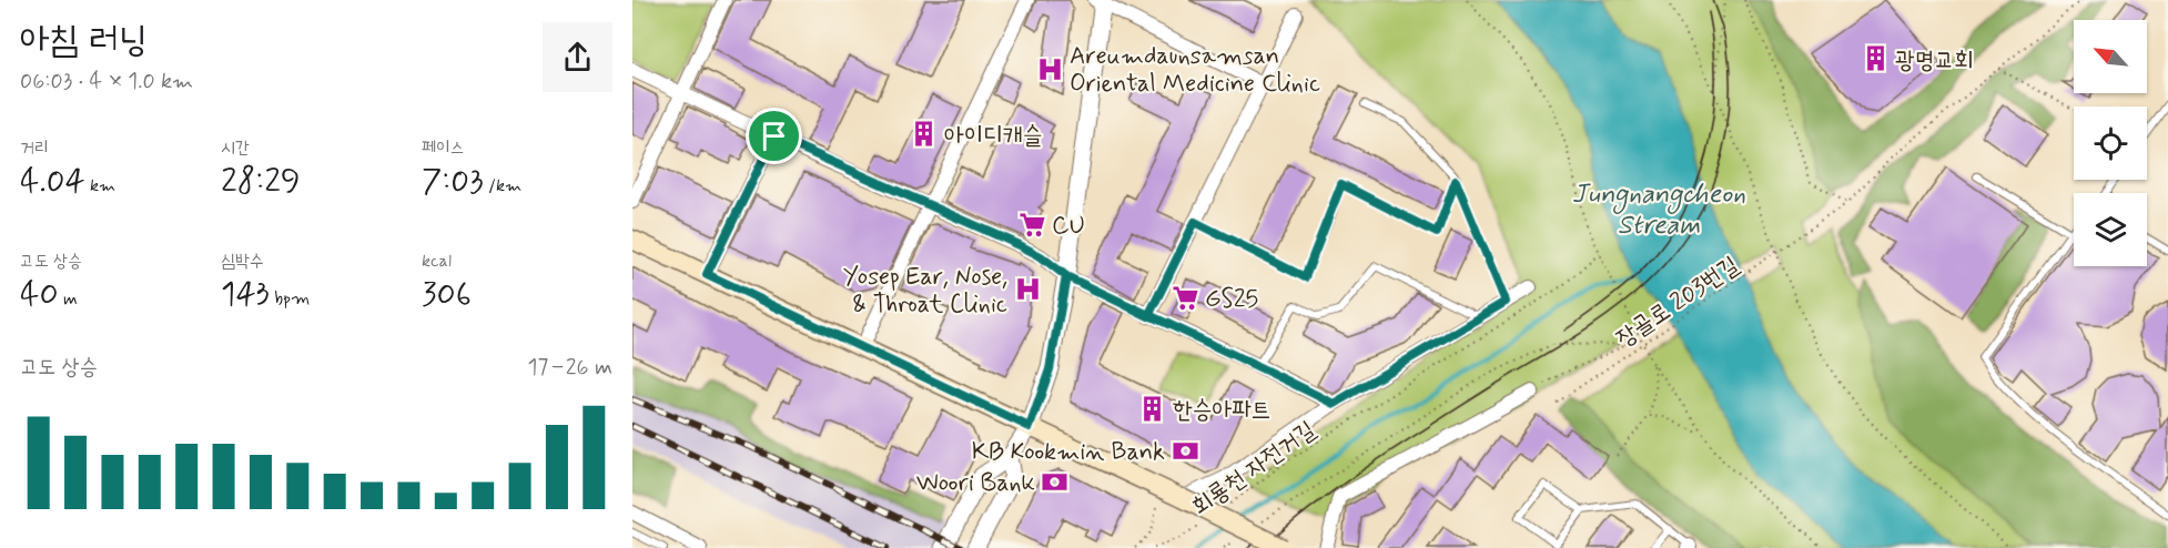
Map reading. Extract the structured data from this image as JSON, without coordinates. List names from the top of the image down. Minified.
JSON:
{"streets":{"path":["장골로 203번길","회룡천 자전거길"]},"water":["Jungnangcheon Stream"],"places":{"building":["광명교회","아이디캐슬","한승아파트"],"hospital":["Areumdaunsamsan Oriental Medicine Clinic","Yosep Ear, Nose, & Throat Clinic"],"supermarket":["CU","GS25"],"bank":["KB Kookmin Bank","Woori Bank"]},"north":"top left","page":{"heading":["아침 러닝","06:03 · 4 × 1.0 km"],"stats":[["거리","4.04 km"],["시간","28:29"],["페이스","7:03 /km"],["고도 상승","40 m"],["심박수","143 bpm"],["kcal","306"]],"chart":["고도 상승","17–26 m"]}}
